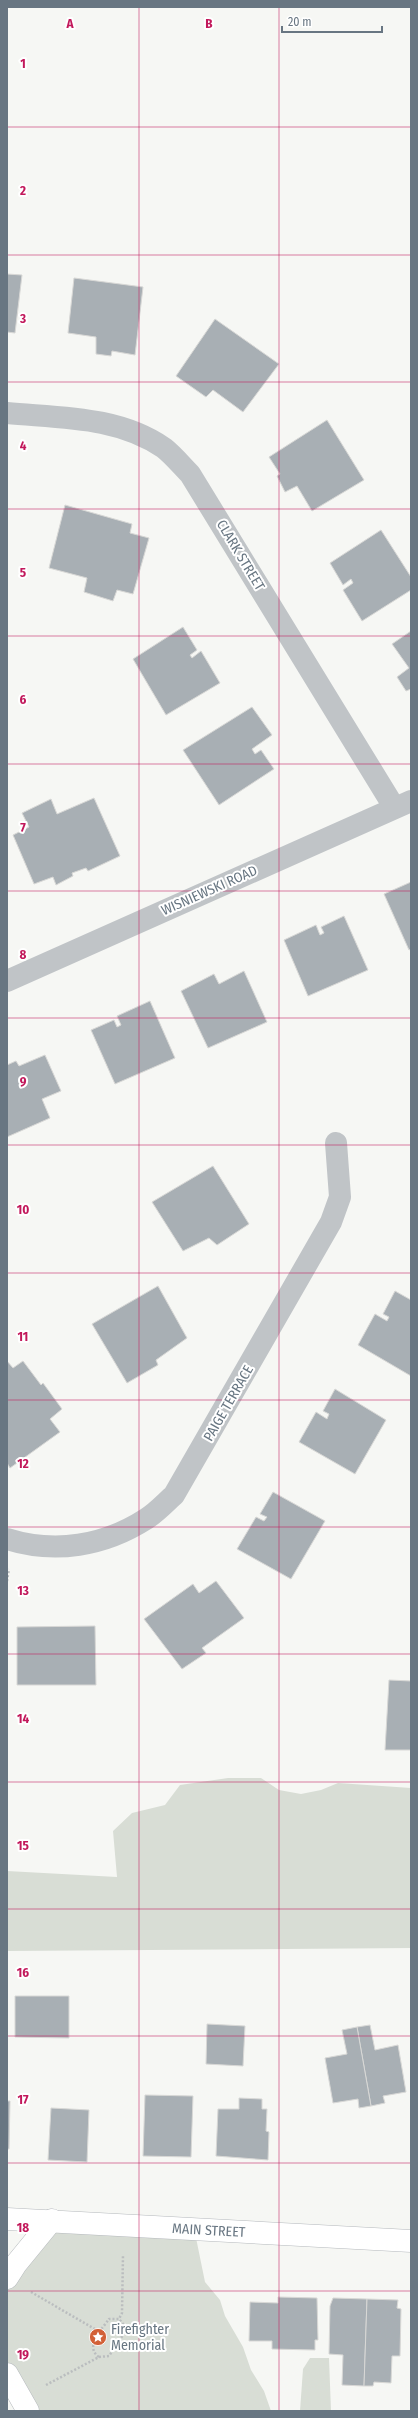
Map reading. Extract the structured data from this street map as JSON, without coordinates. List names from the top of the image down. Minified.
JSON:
{"streets":{"main road":["MAIN STREET"],"street":["CLARK STREET","WISNIEWSKI ROAD","PAIGE TERRACE"]},"crossings":[["CLARK STREET","WISNIEWSKI ROAD"]],"places":{"place":["Firefighter Memorial"]},"scale_bar":"20 m","grid":{"columns":["A","B"],"rows":["1","2","3","4","5","6","7","8","9","10","11","12","13","14","15","16","17","18","19"]}}
